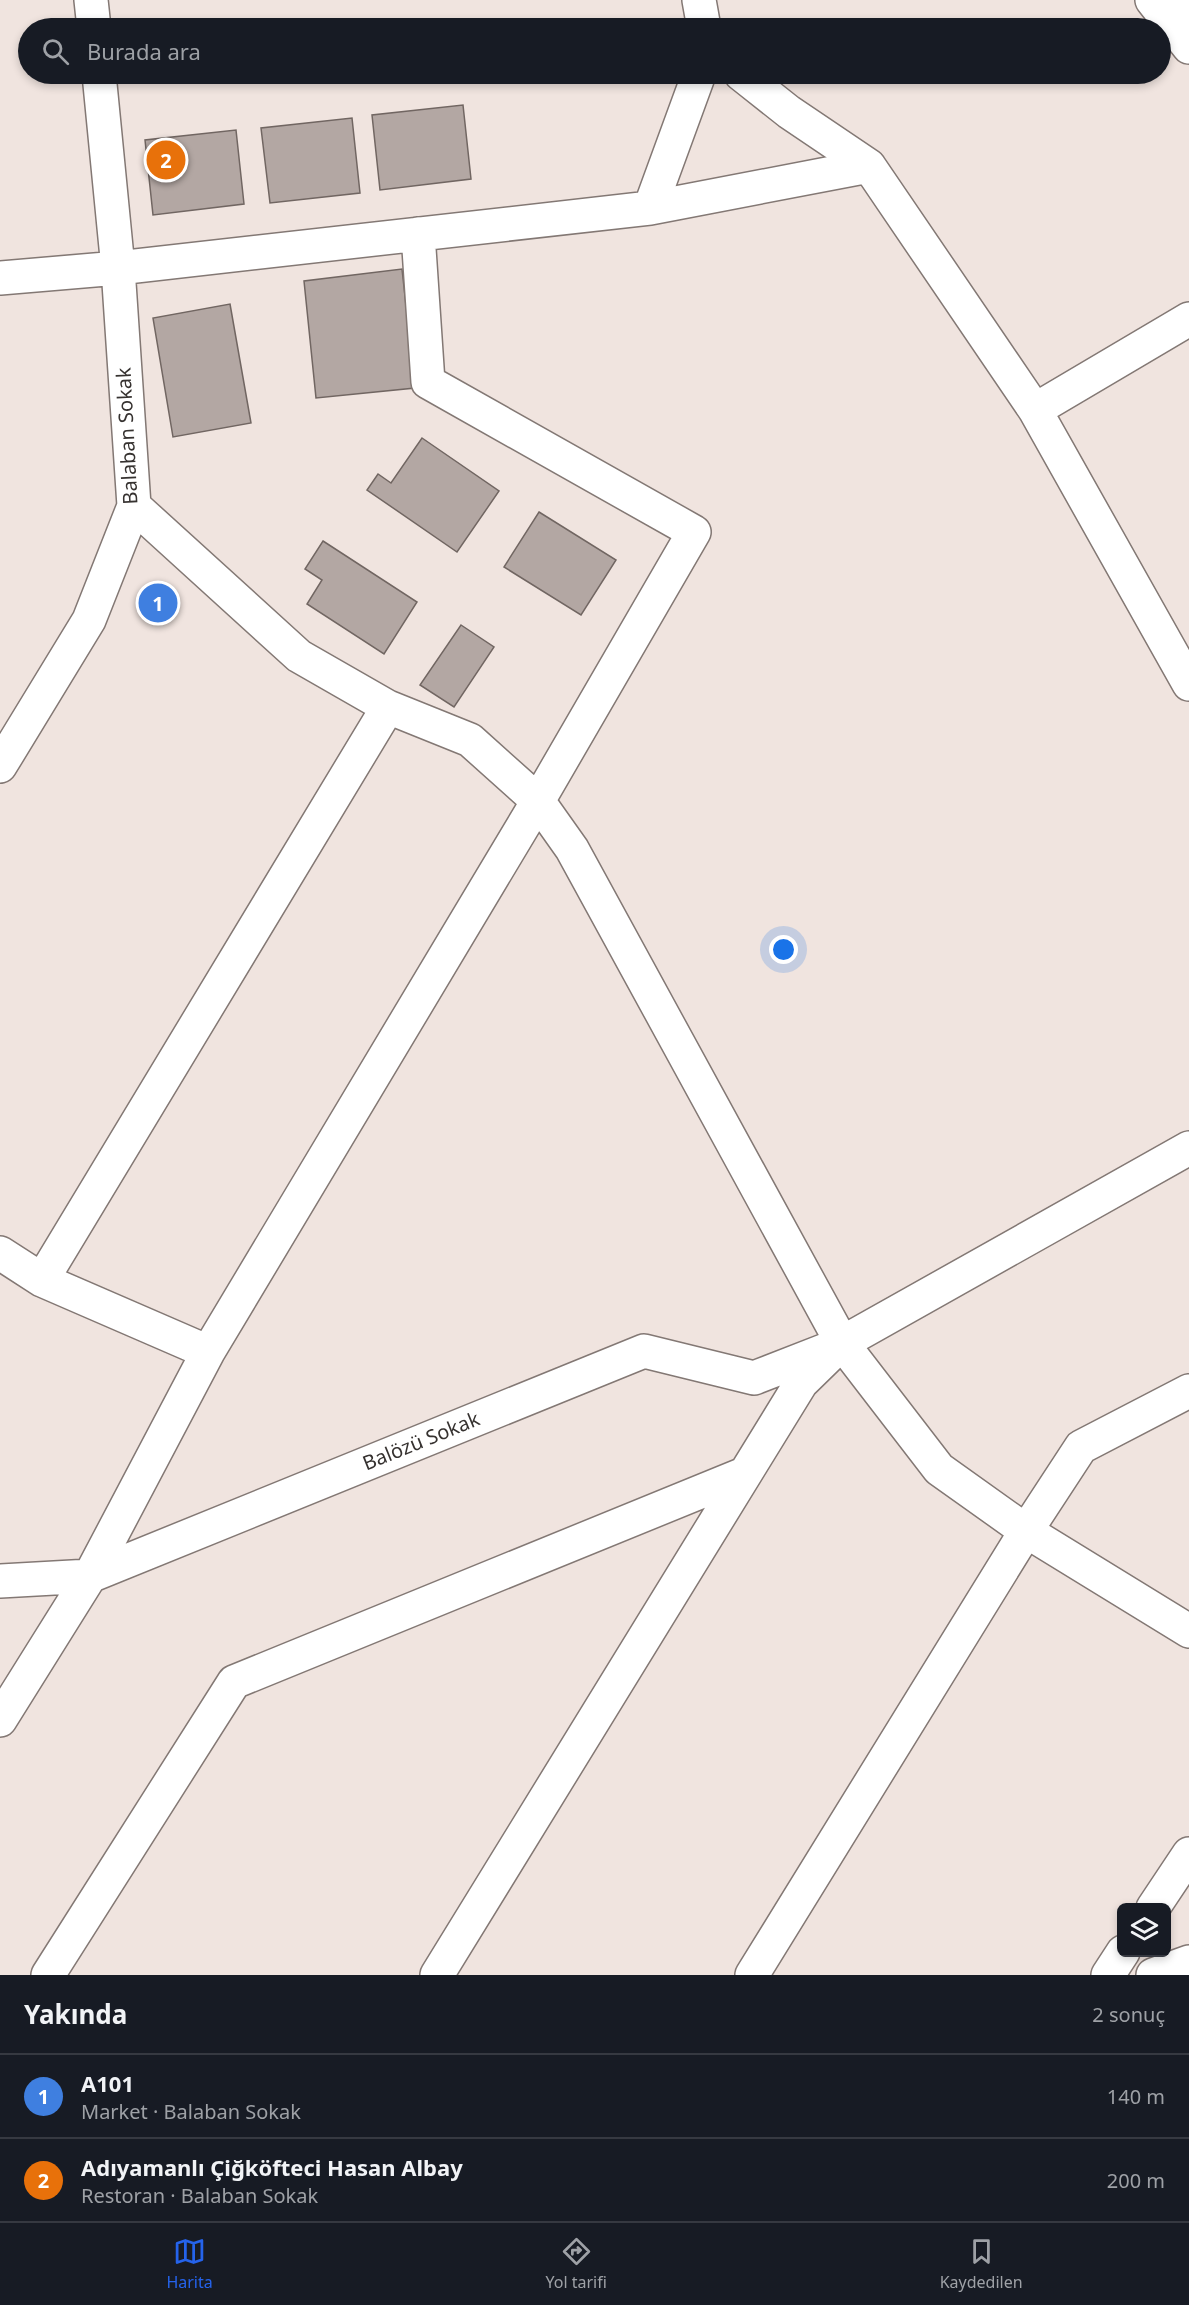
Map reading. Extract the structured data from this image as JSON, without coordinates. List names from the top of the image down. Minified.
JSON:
{"streets":{"street":["Balaban Sokak","Balözü Sokak"]},"page":{"search":"Burada ara","pins":["2","1"],"heading":["Yakında","2 sonuç"],"list":[{"mark":"1","name":"A101","note":"Market · Balaban Sokak","value":"140 m"},{"mark":"2","name":"Adıyamanlı Çiğköfteci Hasan Albay","note":"Restoran · Balaban Sokak","value":"200 m"}],"nav":["Harita","Yol tarifi","Kaydedilen"]}}
